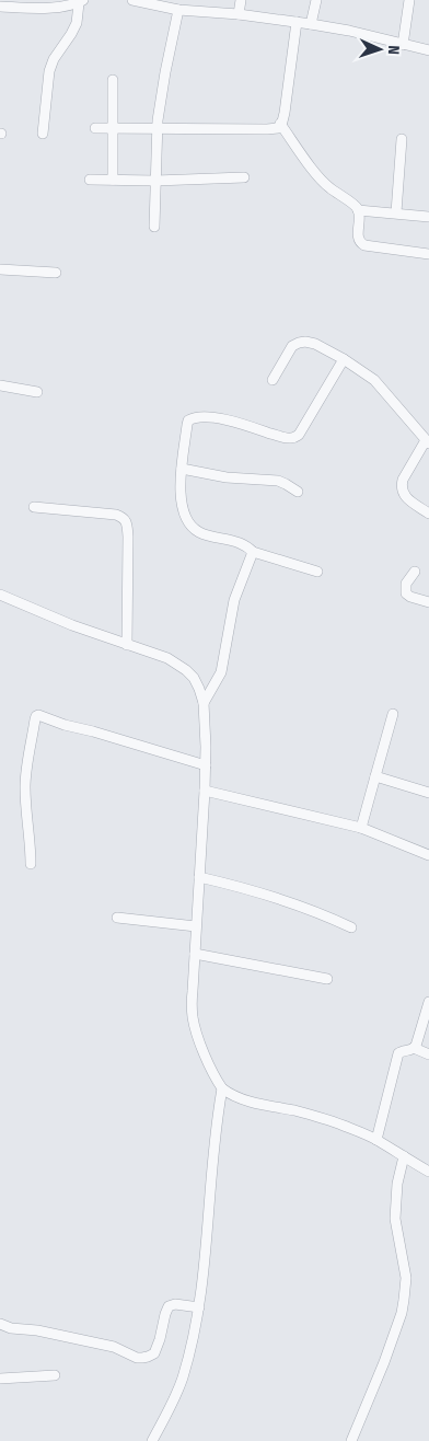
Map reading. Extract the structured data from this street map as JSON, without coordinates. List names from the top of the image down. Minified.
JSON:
{"north":"right"}
